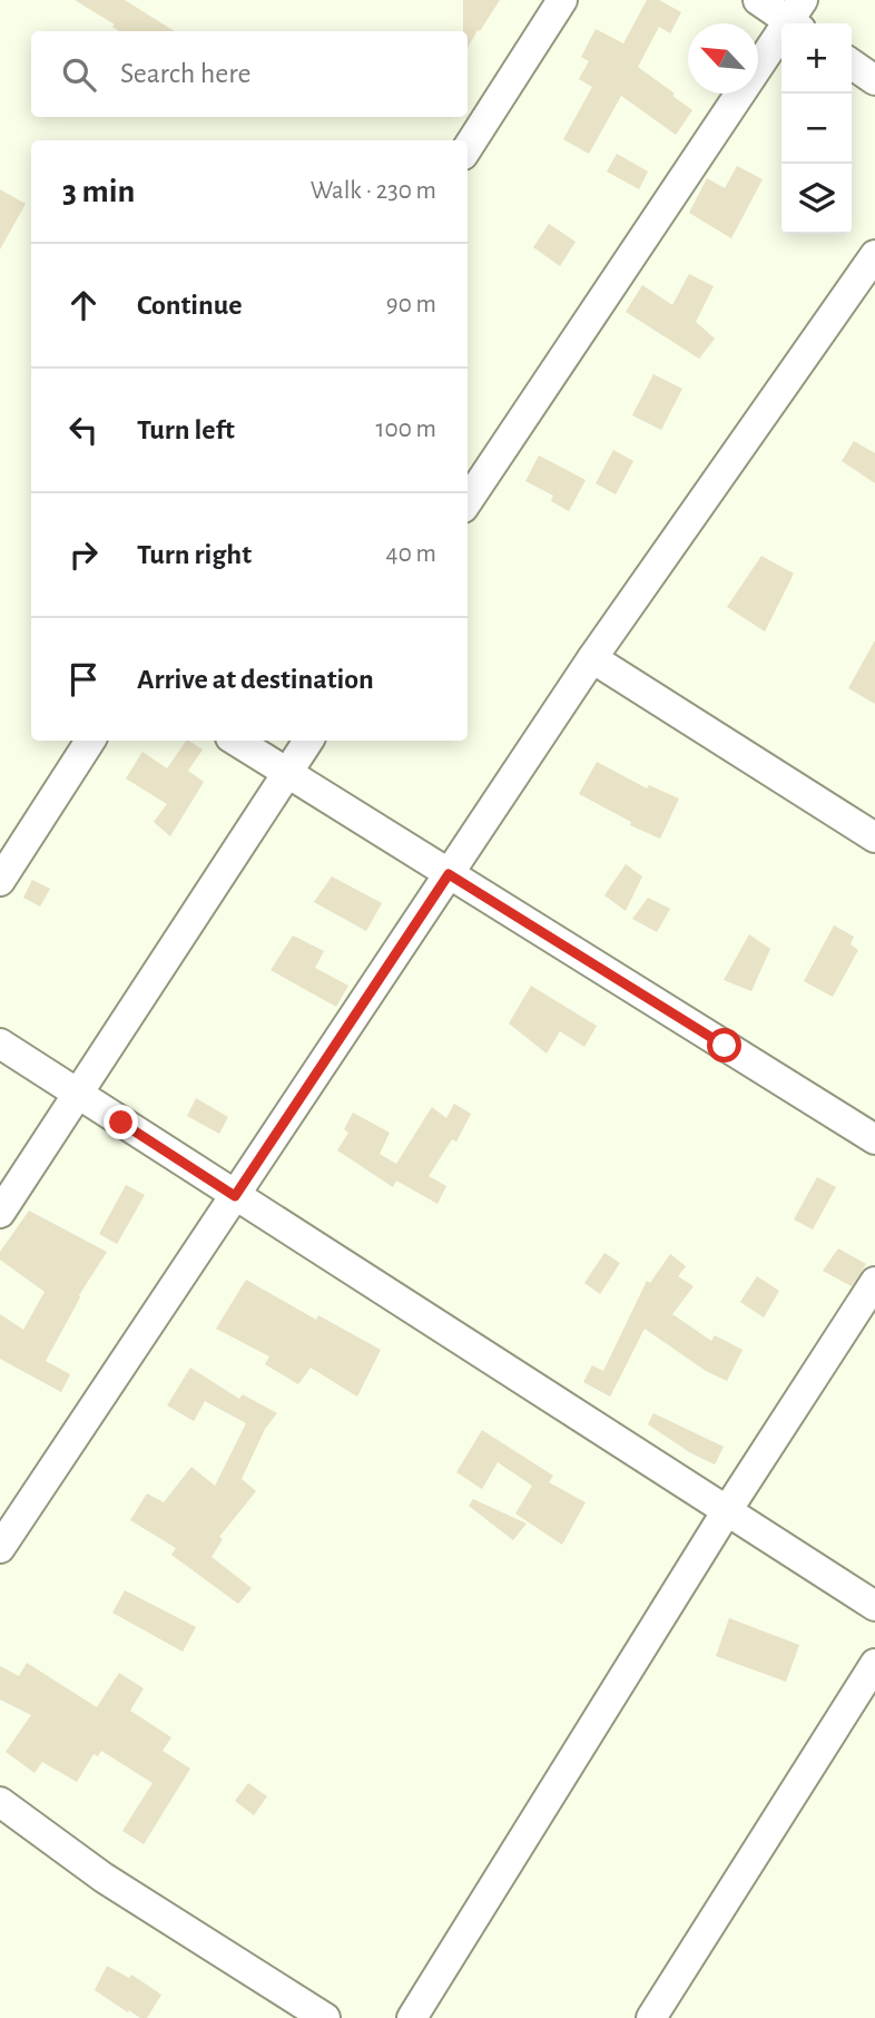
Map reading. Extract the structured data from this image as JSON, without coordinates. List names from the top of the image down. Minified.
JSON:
{"north":"top left","page":{"map_buttons":["+","−"],"search":"Search here","heading":["3 min","Walk · 230 m"],"list":[["Continue","90 m"],["Turn left","100 m"],["Turn right","40 m"],"Arrive at destination"]}}
